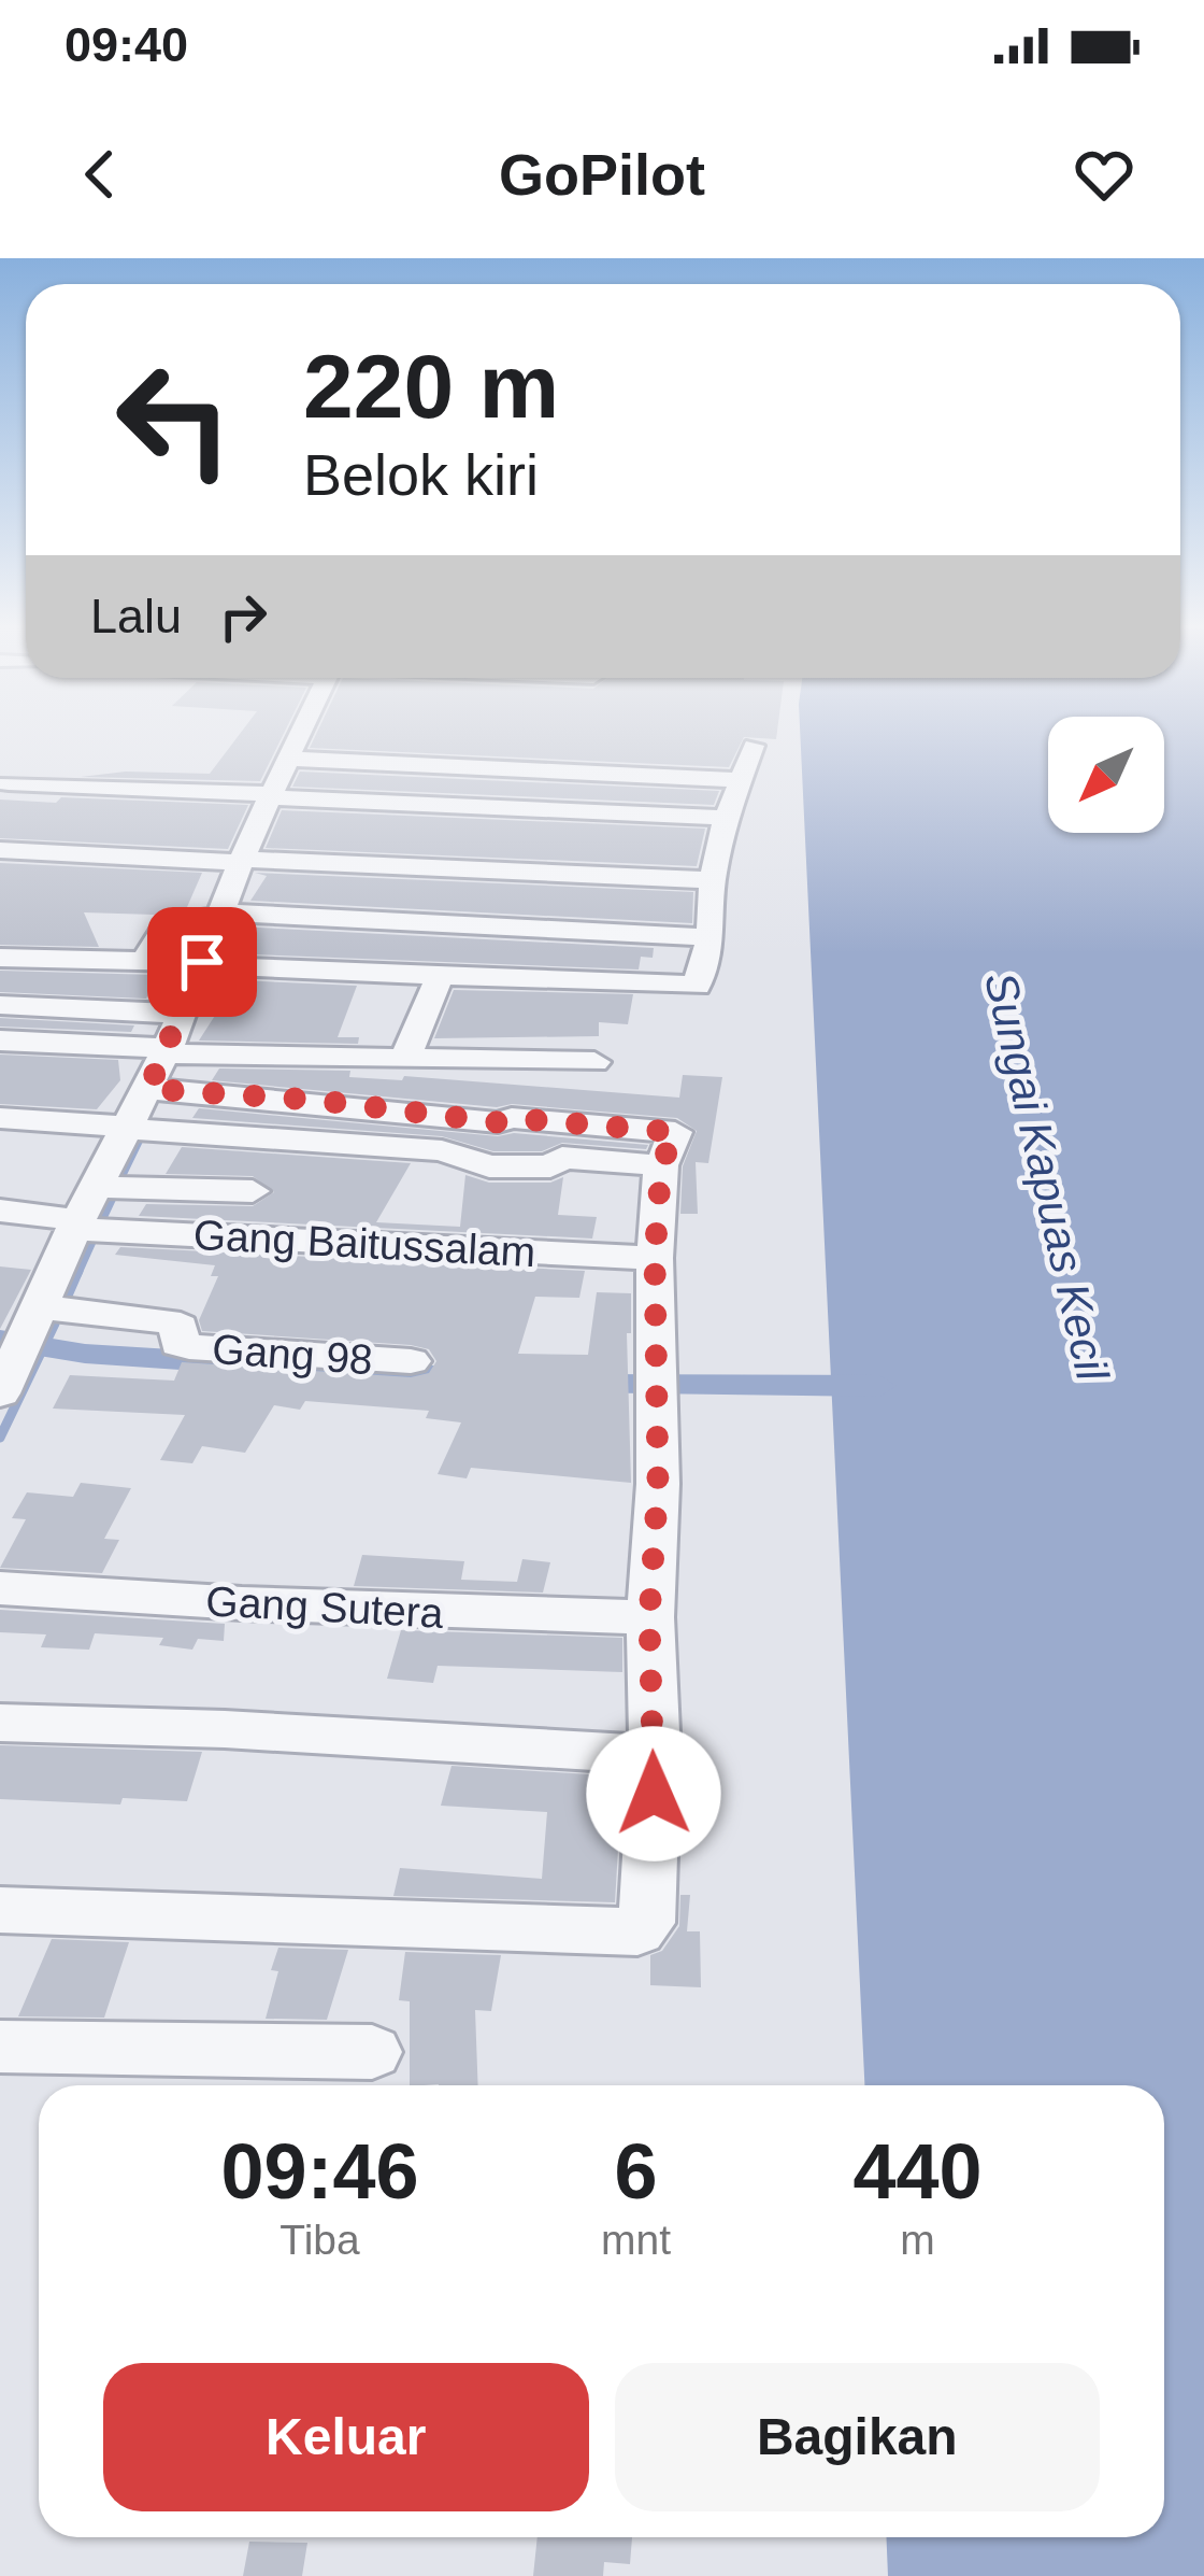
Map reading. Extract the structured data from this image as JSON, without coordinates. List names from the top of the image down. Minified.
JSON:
{"streets":{"street":["Gang Baitussalam","Gang 98","Gang Sutera"]},"water":["Sungai Kapuas Kecil"],"north":"bottom left","page":{"status":"09:40","header":"GoPilot","turn":["220 m","Belok kiri"],"then":"Lalu","eta":["09:46","Tiba","6","mnt","440","m"],"buttons":["Keluar","Bagikan"]}}
